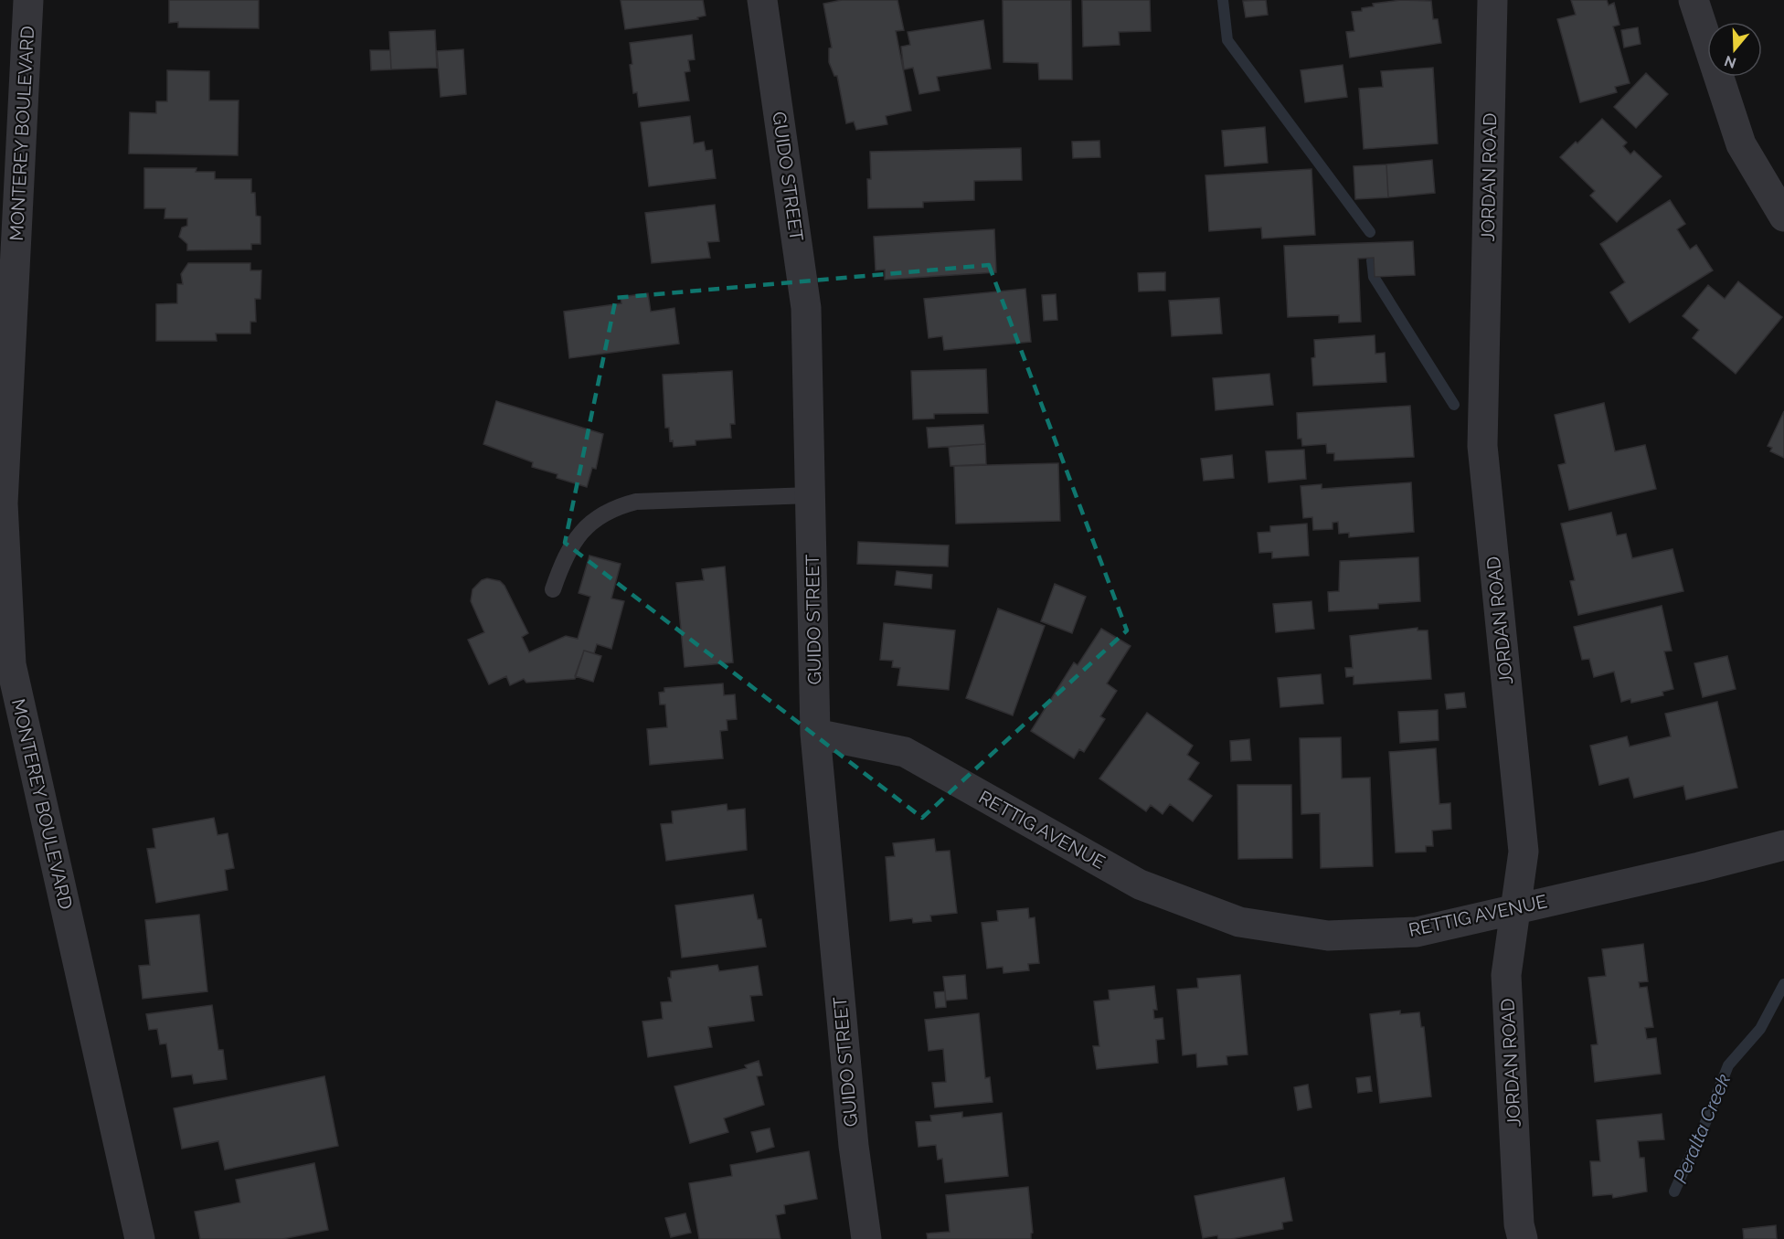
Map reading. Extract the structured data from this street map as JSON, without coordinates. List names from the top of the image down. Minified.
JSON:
{"streets":{"street":["MONTEREY BOULEVARD","GUIDO STREET","JORDAN ROAD","RETTIG AVENUE"]},"crossings":[["GUIDO STREET","RETTIG AVENUE"],["JORDAN ROAD","RETTIG AVENUE"]],"water":["Peralta Creek"],"north":"bottom"}
